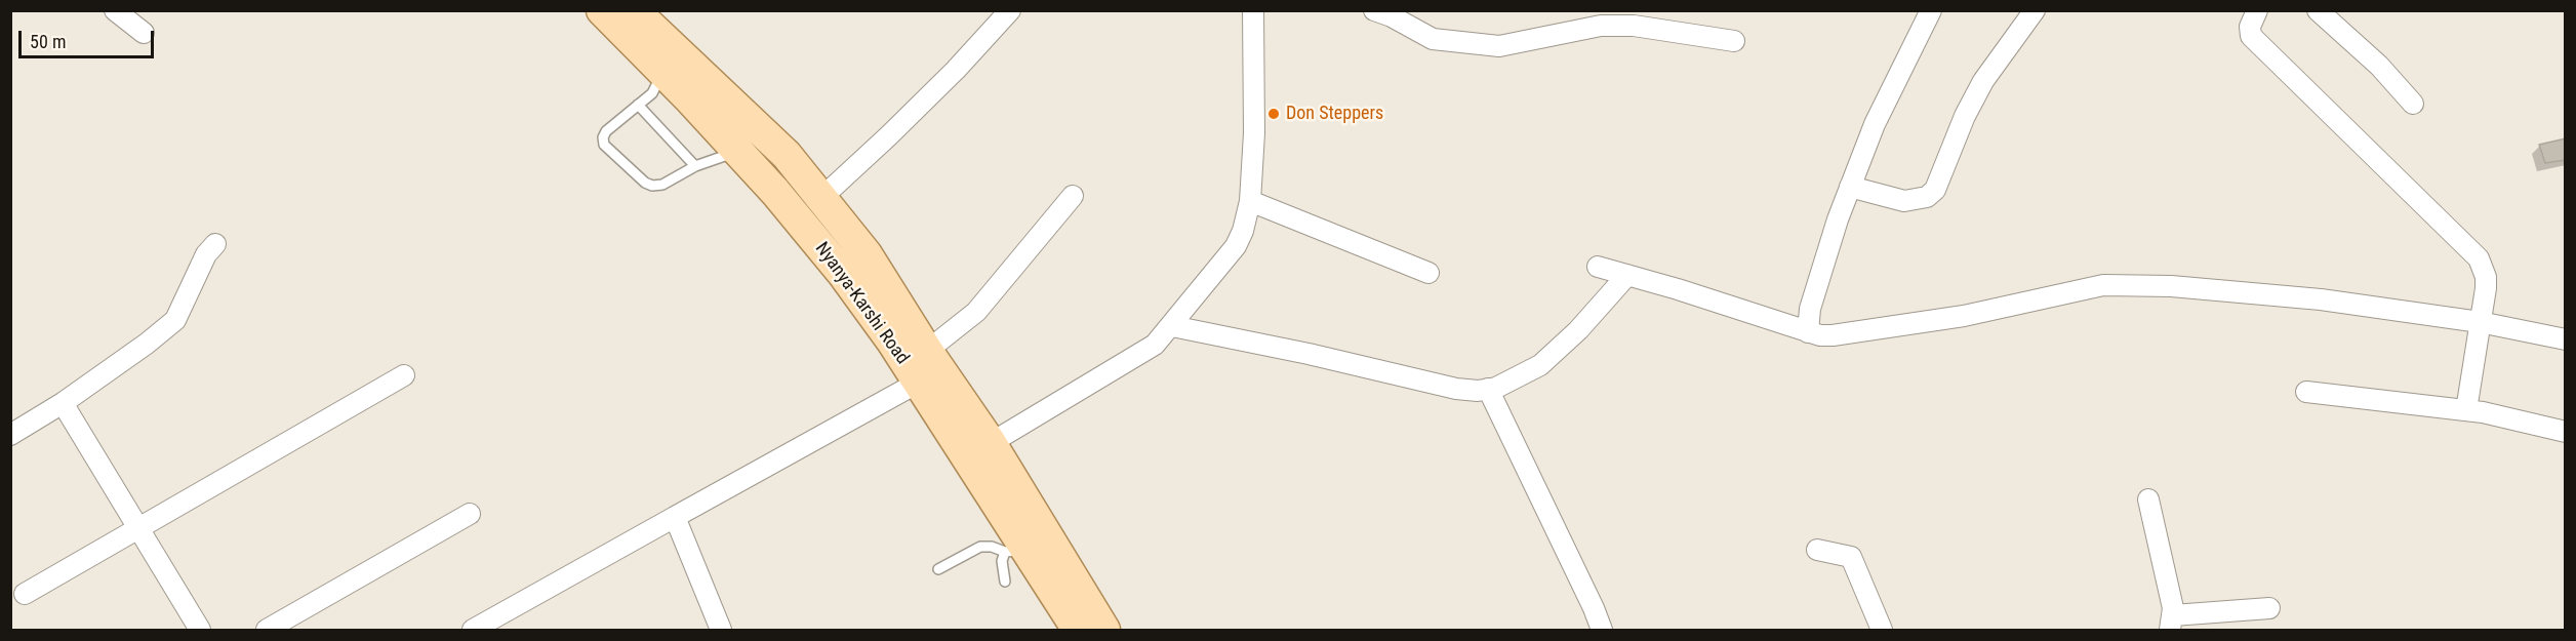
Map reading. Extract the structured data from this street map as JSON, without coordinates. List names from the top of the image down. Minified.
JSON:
{"streets":{"main road":["Nyanya-Karshi Road"]},"places":["Don Steppers"],"scale_bar":"50 m"}
